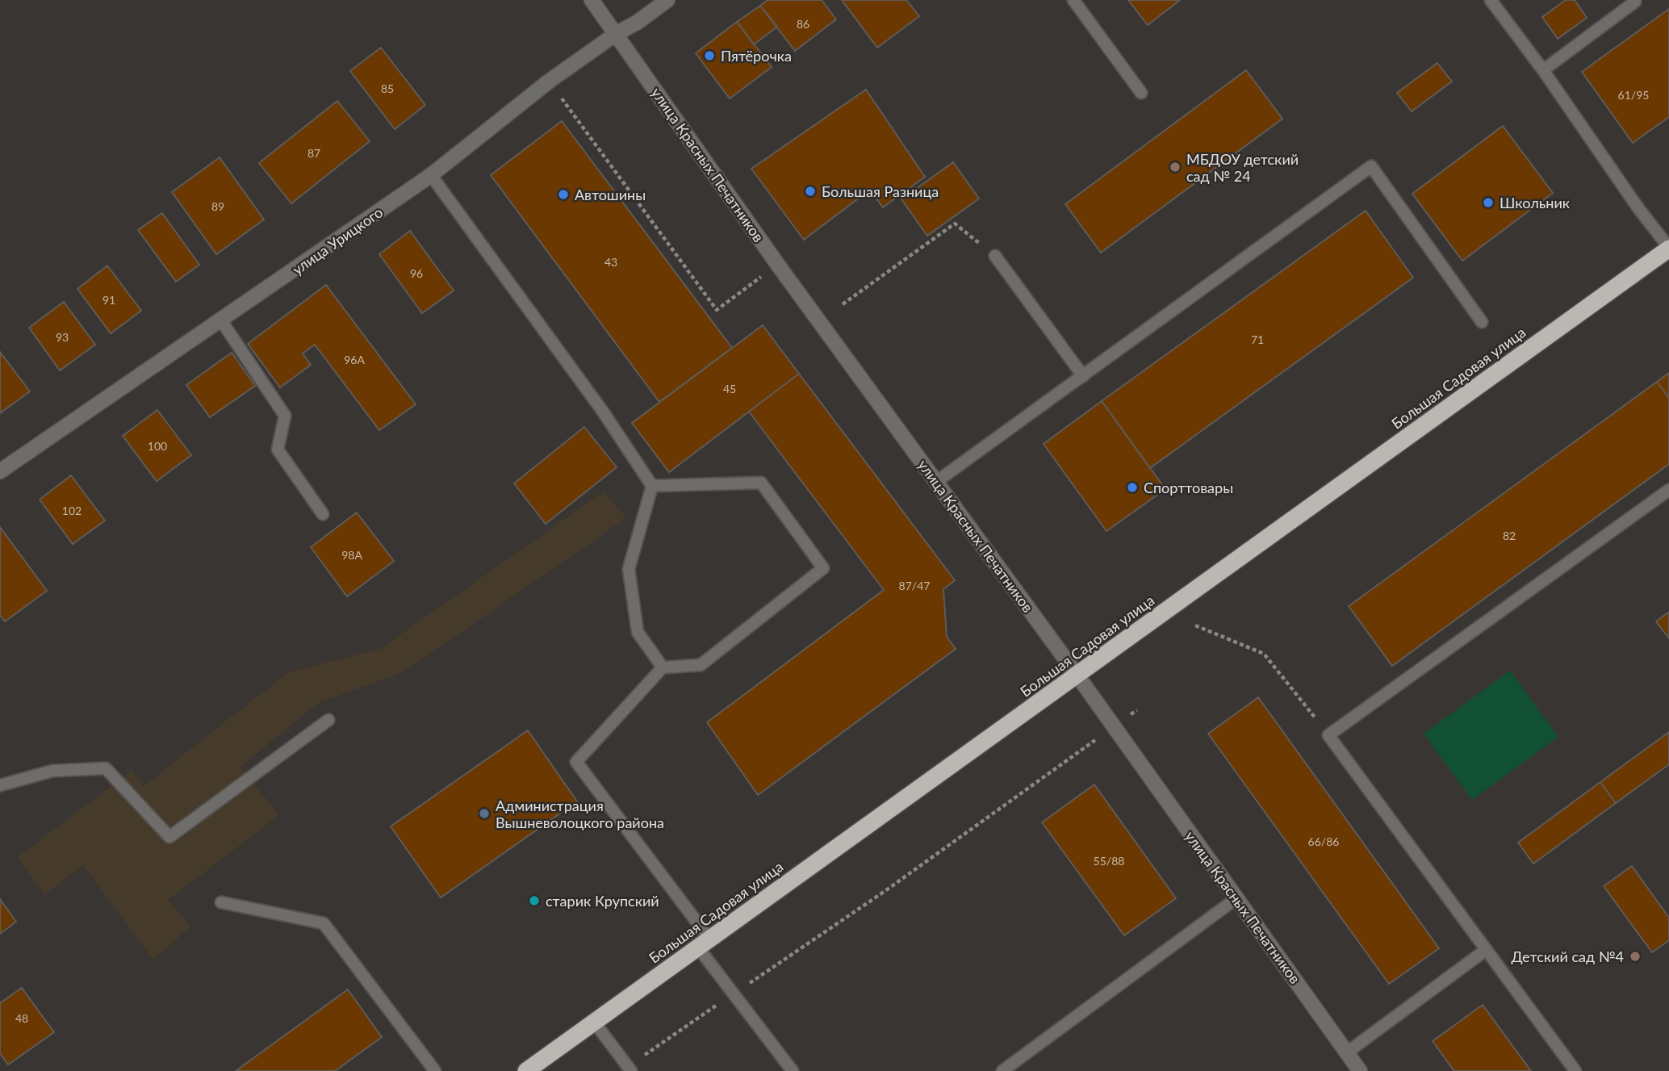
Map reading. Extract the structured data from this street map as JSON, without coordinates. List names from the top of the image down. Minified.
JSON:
{"streets":{"highway":["Большая Садовая улица"],"street":["улица Красных Печатников","улица Урицкого"]},"crossings":[["улица Красных Печатников","улица Урицкого"],["улица Красных Печатников","Большая Садовая улица"]],"places":["Пятёрочка","МБДОУ детский сад № 24","Большая Разница","Автошины","Школьник","Спорттовары","Администрация Вышневолоцкого района","старик Крупский","Детский сад №4"],"house_numbers":["86","85","61/95","87","89","43","96","91","93","71","96А","45","100","102","82","98А","87/47","66/86","55/88","48"]}
